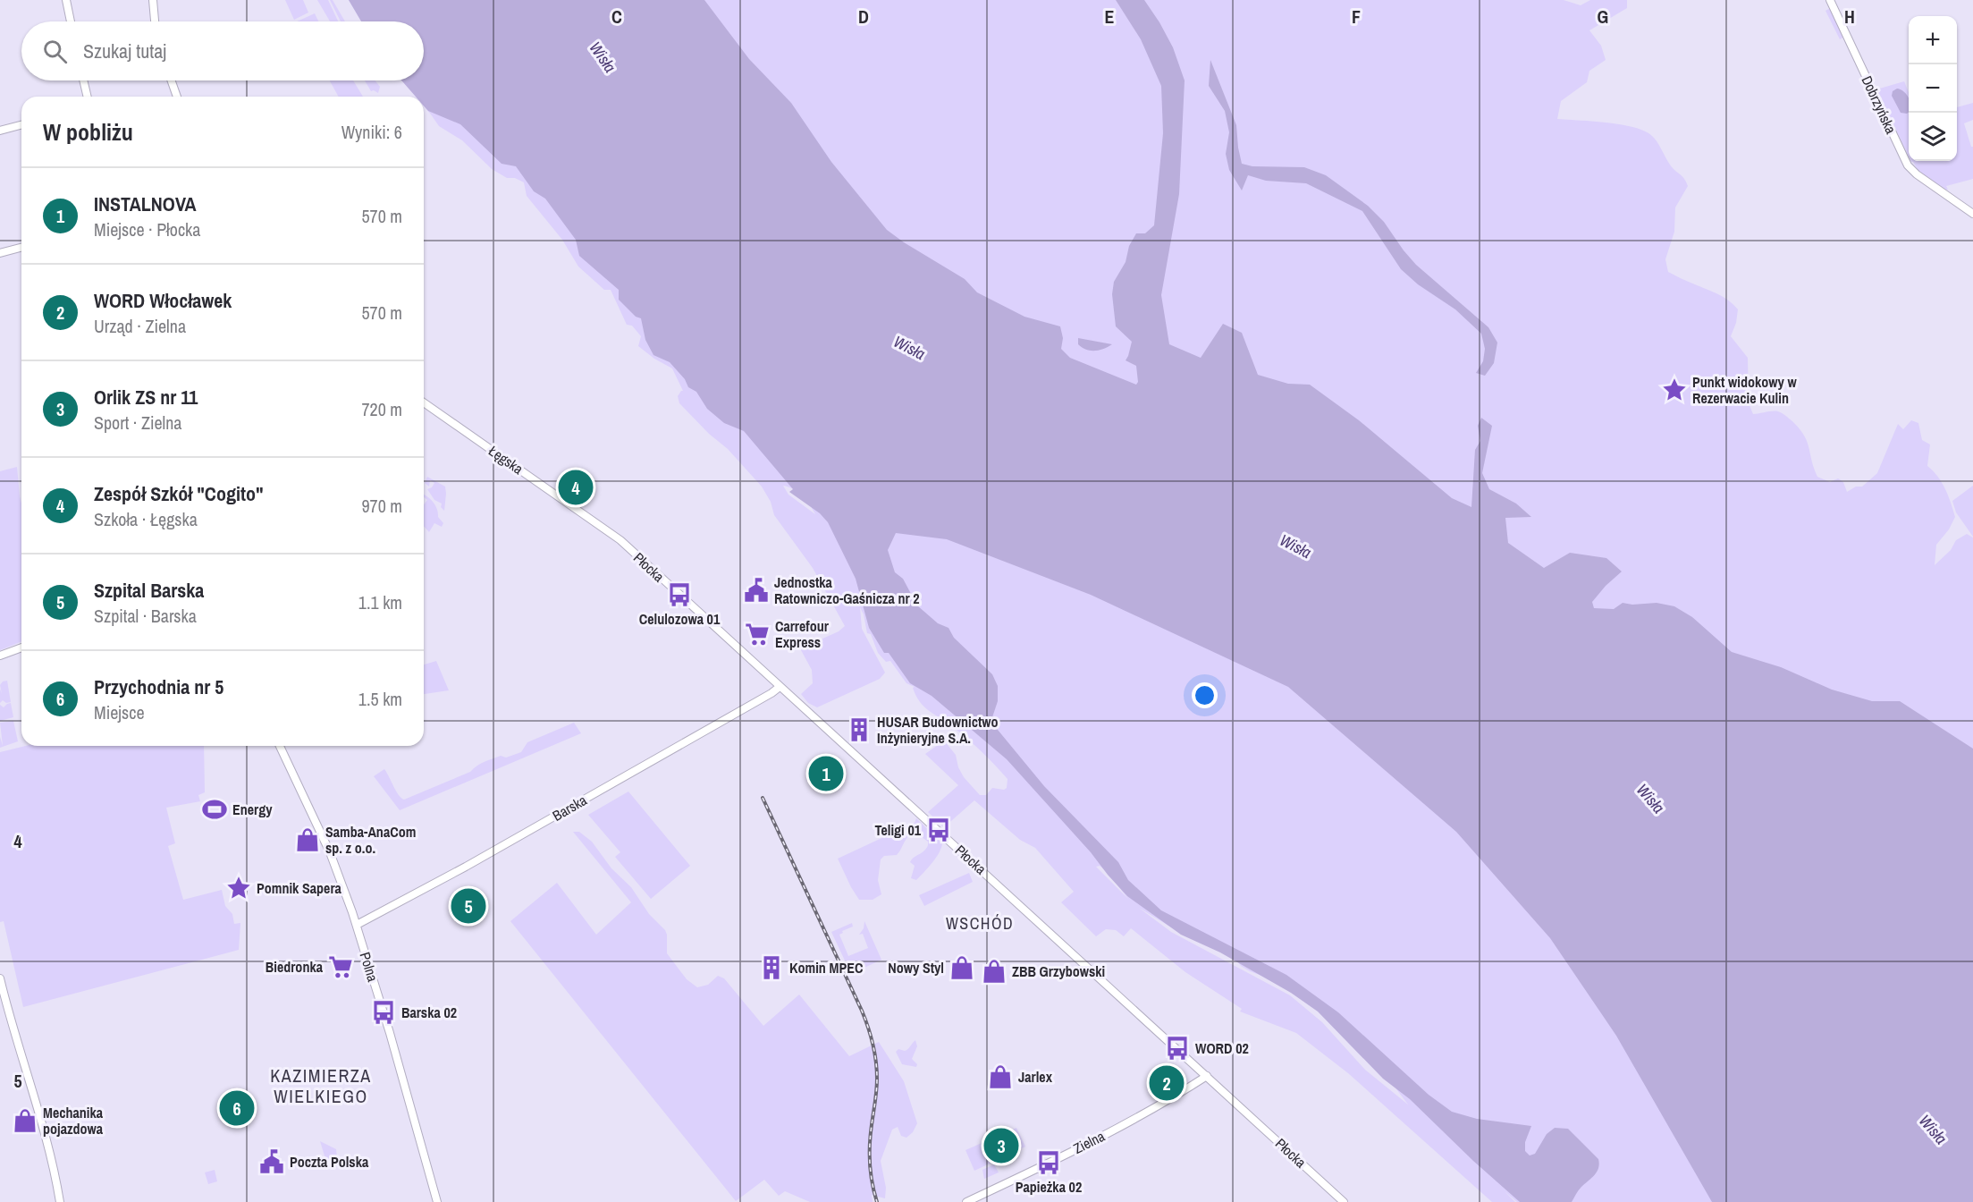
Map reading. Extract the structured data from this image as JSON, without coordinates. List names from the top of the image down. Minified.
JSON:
{"streets":{"street":["Dobrzyńska","Łęgska","Płocka","Barska","Polna","Zielna"]},"crossings":[["Łęgska","Płocka"],["Płocka","Barska"],["Płocka","Zielna"],["Barska","Polna"]],"districts":["WSCHÓD","KAZIMIERZA WIELKIEGO"],"water":["Wisła"],"places":{"place":["Punkt widokowy w Rezerwacie Kulin","Pomnik Sapera"],"public building":["Jednostka Ratowniczo-Gaśnicza nr 2","Poczta Polska"],"bus stop":["Celulozowa 01","Teligi 01","Barska 02","WORD 02","Papieżka 02"],"supermarket":["Carrefour Express","Biedronka"],"building":["HUSAR Budownictwo Inżynieryjne S.A.","Komin MPEC"],"sports":["Energy"],"shop":["Samba-AnaCom sp. z o.o.","Nowy Styl","ZBB Grzybowski","Jarlex","Mechanika pojazdowa"]},"page":{"map_buttons":["+","−"],"search":"Szukaj tutaj","heading":["W pobliżu","Wyniki: 6"],"list":[{"mark":"1","name":"INSTALNOVA","note":"Miejsce · Płocka","value":"570 m"},{"mark":"2","name":"WORD Włocławek","note":"Urząd · Zielna","value":"570 m"},{"mark":"3","name":"Orlik ZS nr 11","note":"Sport · Zielna","value":"720 m"},{"mark":"4","name":"Zespół Szkół \"Cogito\"","note":"Szkoła · Łęgska","value":"970 m"},{"mark":"5","name":"Szpital Barska","note":"Szpital · Barska","value":"1.1 km"},{"mark":"6","name":"Przychodnia nr 5","note":"Miejsce","value":"1.5 km"}],"pins":["4","1","5","2","6","3"]},"grid":{"columns":["C","D","E","F","G","H"],"rows":["4","5"]}}
